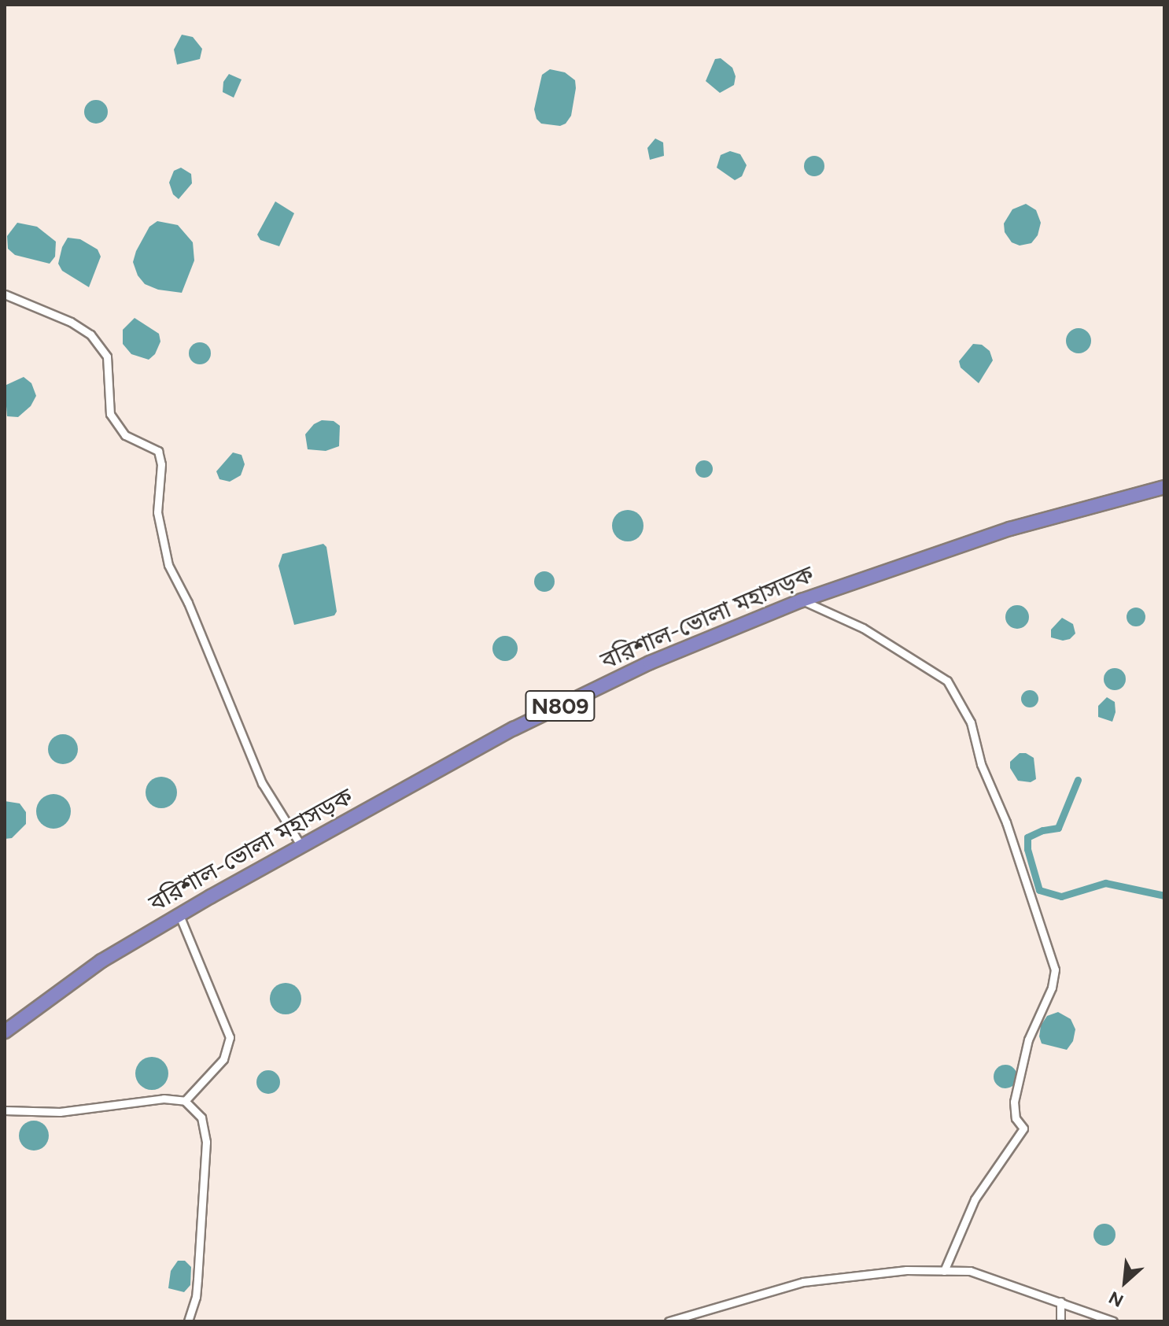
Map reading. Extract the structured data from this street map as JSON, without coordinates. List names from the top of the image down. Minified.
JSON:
{"streets":{"highway":["বরিশাল-ভোলা মহাসড়ক","N809"]},"north":"bottom left"}
